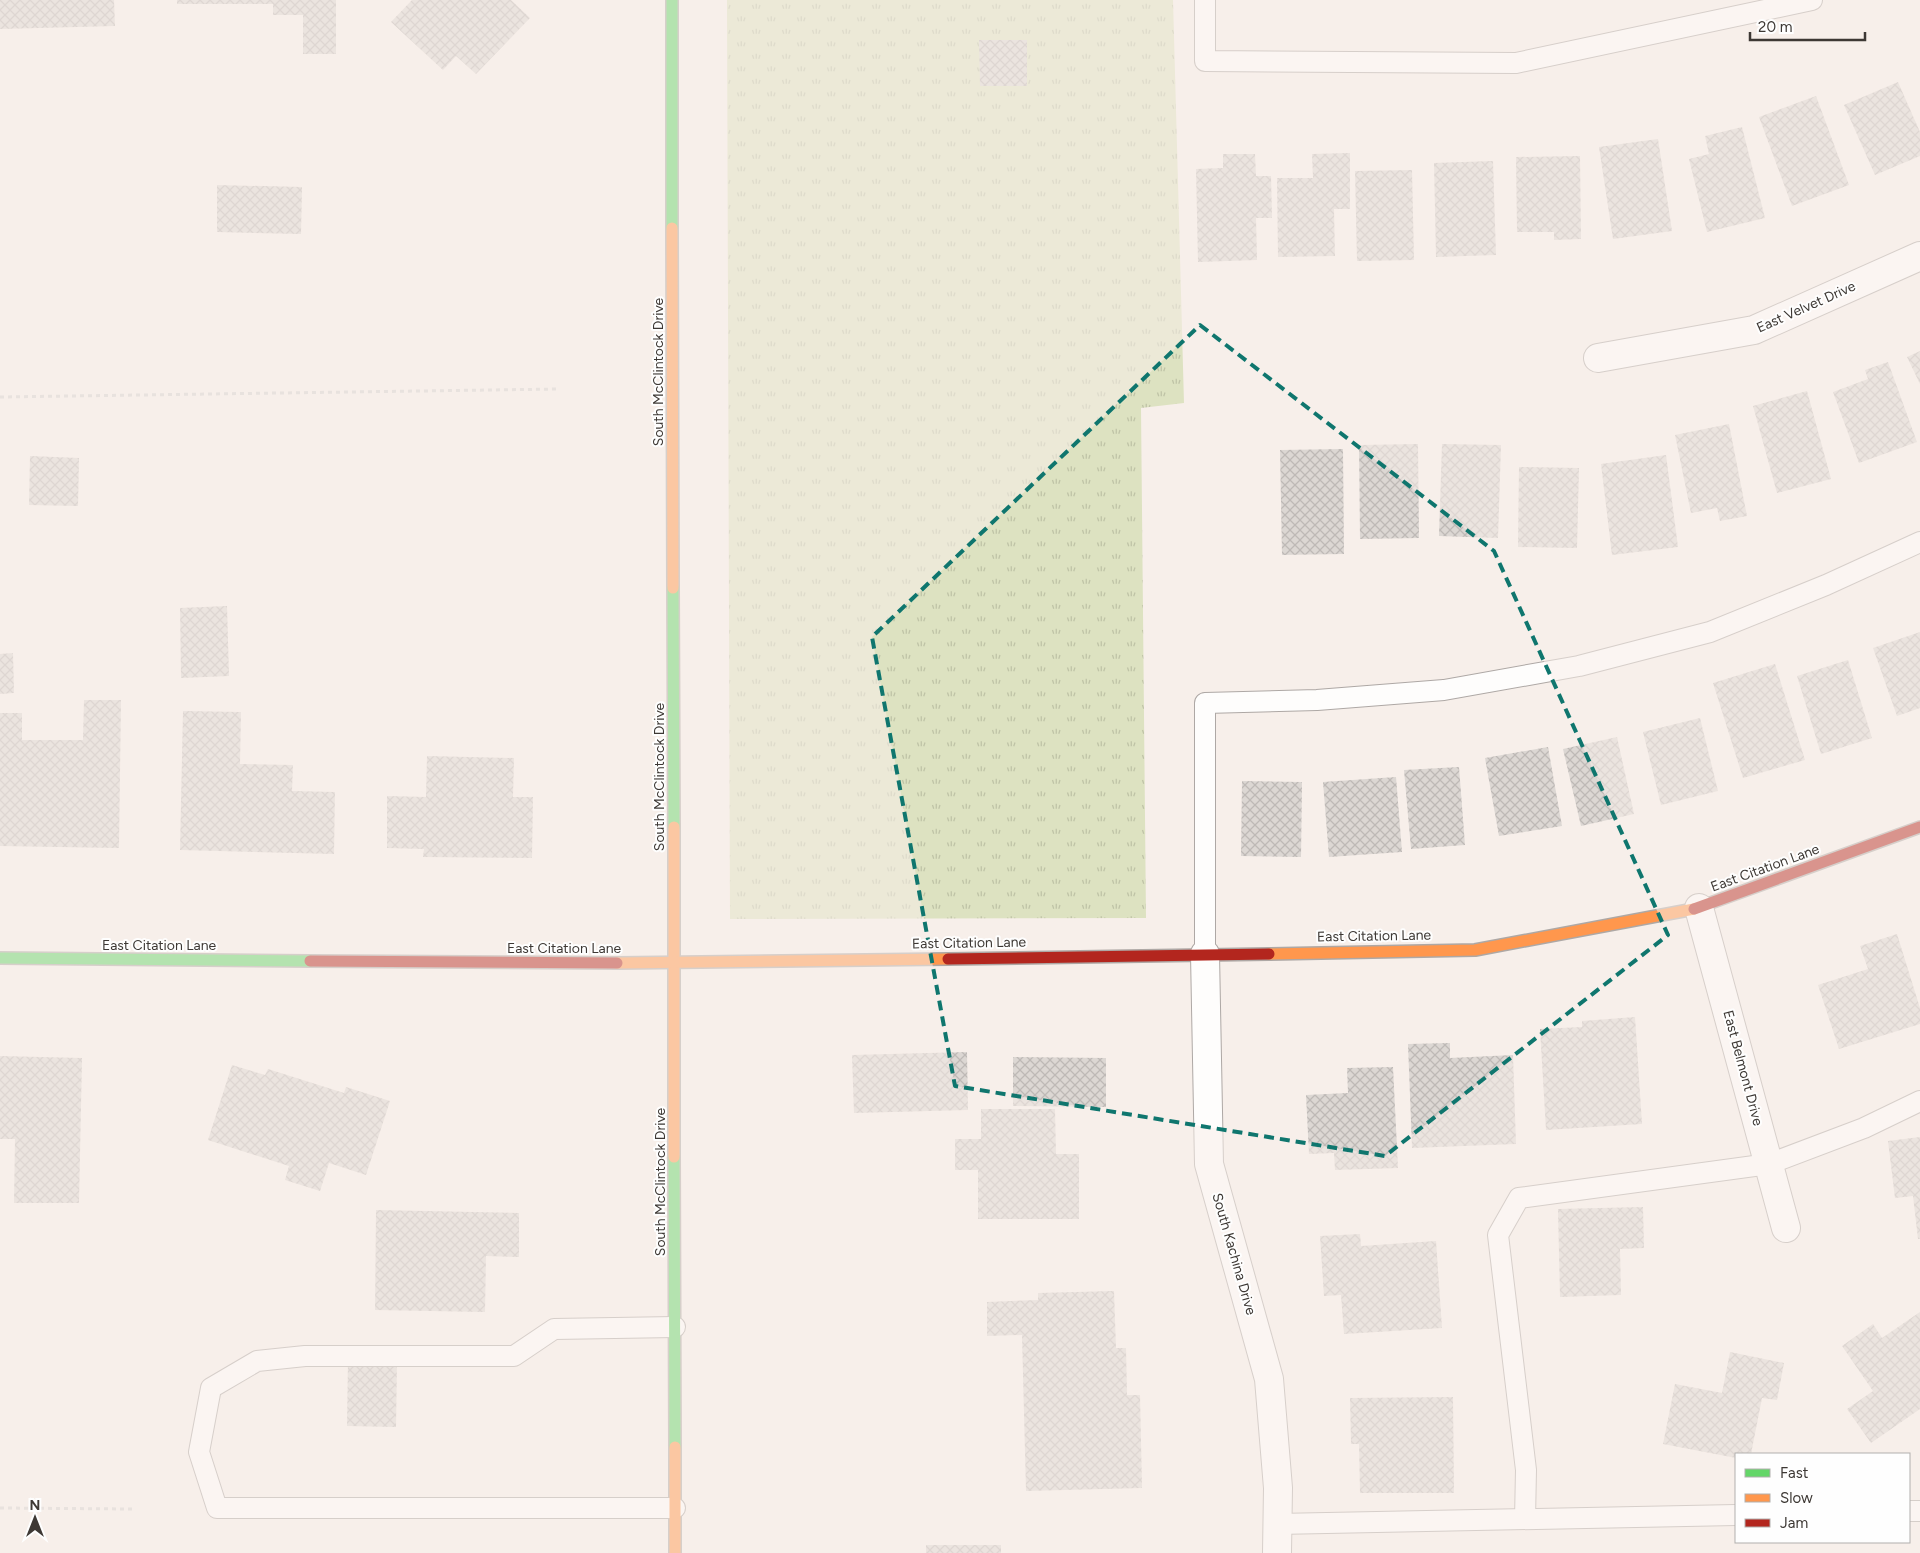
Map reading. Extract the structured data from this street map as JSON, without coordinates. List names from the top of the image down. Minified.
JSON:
{"streets":{"street":["East Velvet Drive","South McClintock Drive","East Citation Lane","East Belmont Drive","South Kachina Drive"]},"crossings":[["South McClintock Drive","East Citation Lane"],["East Citation Lane","East Belmont Drive"],["East Citation Lane","South Kachina Drive"]],"legend":["Fast","Slow","Jam"],"scale_bar":"20 m","north":"top"}
